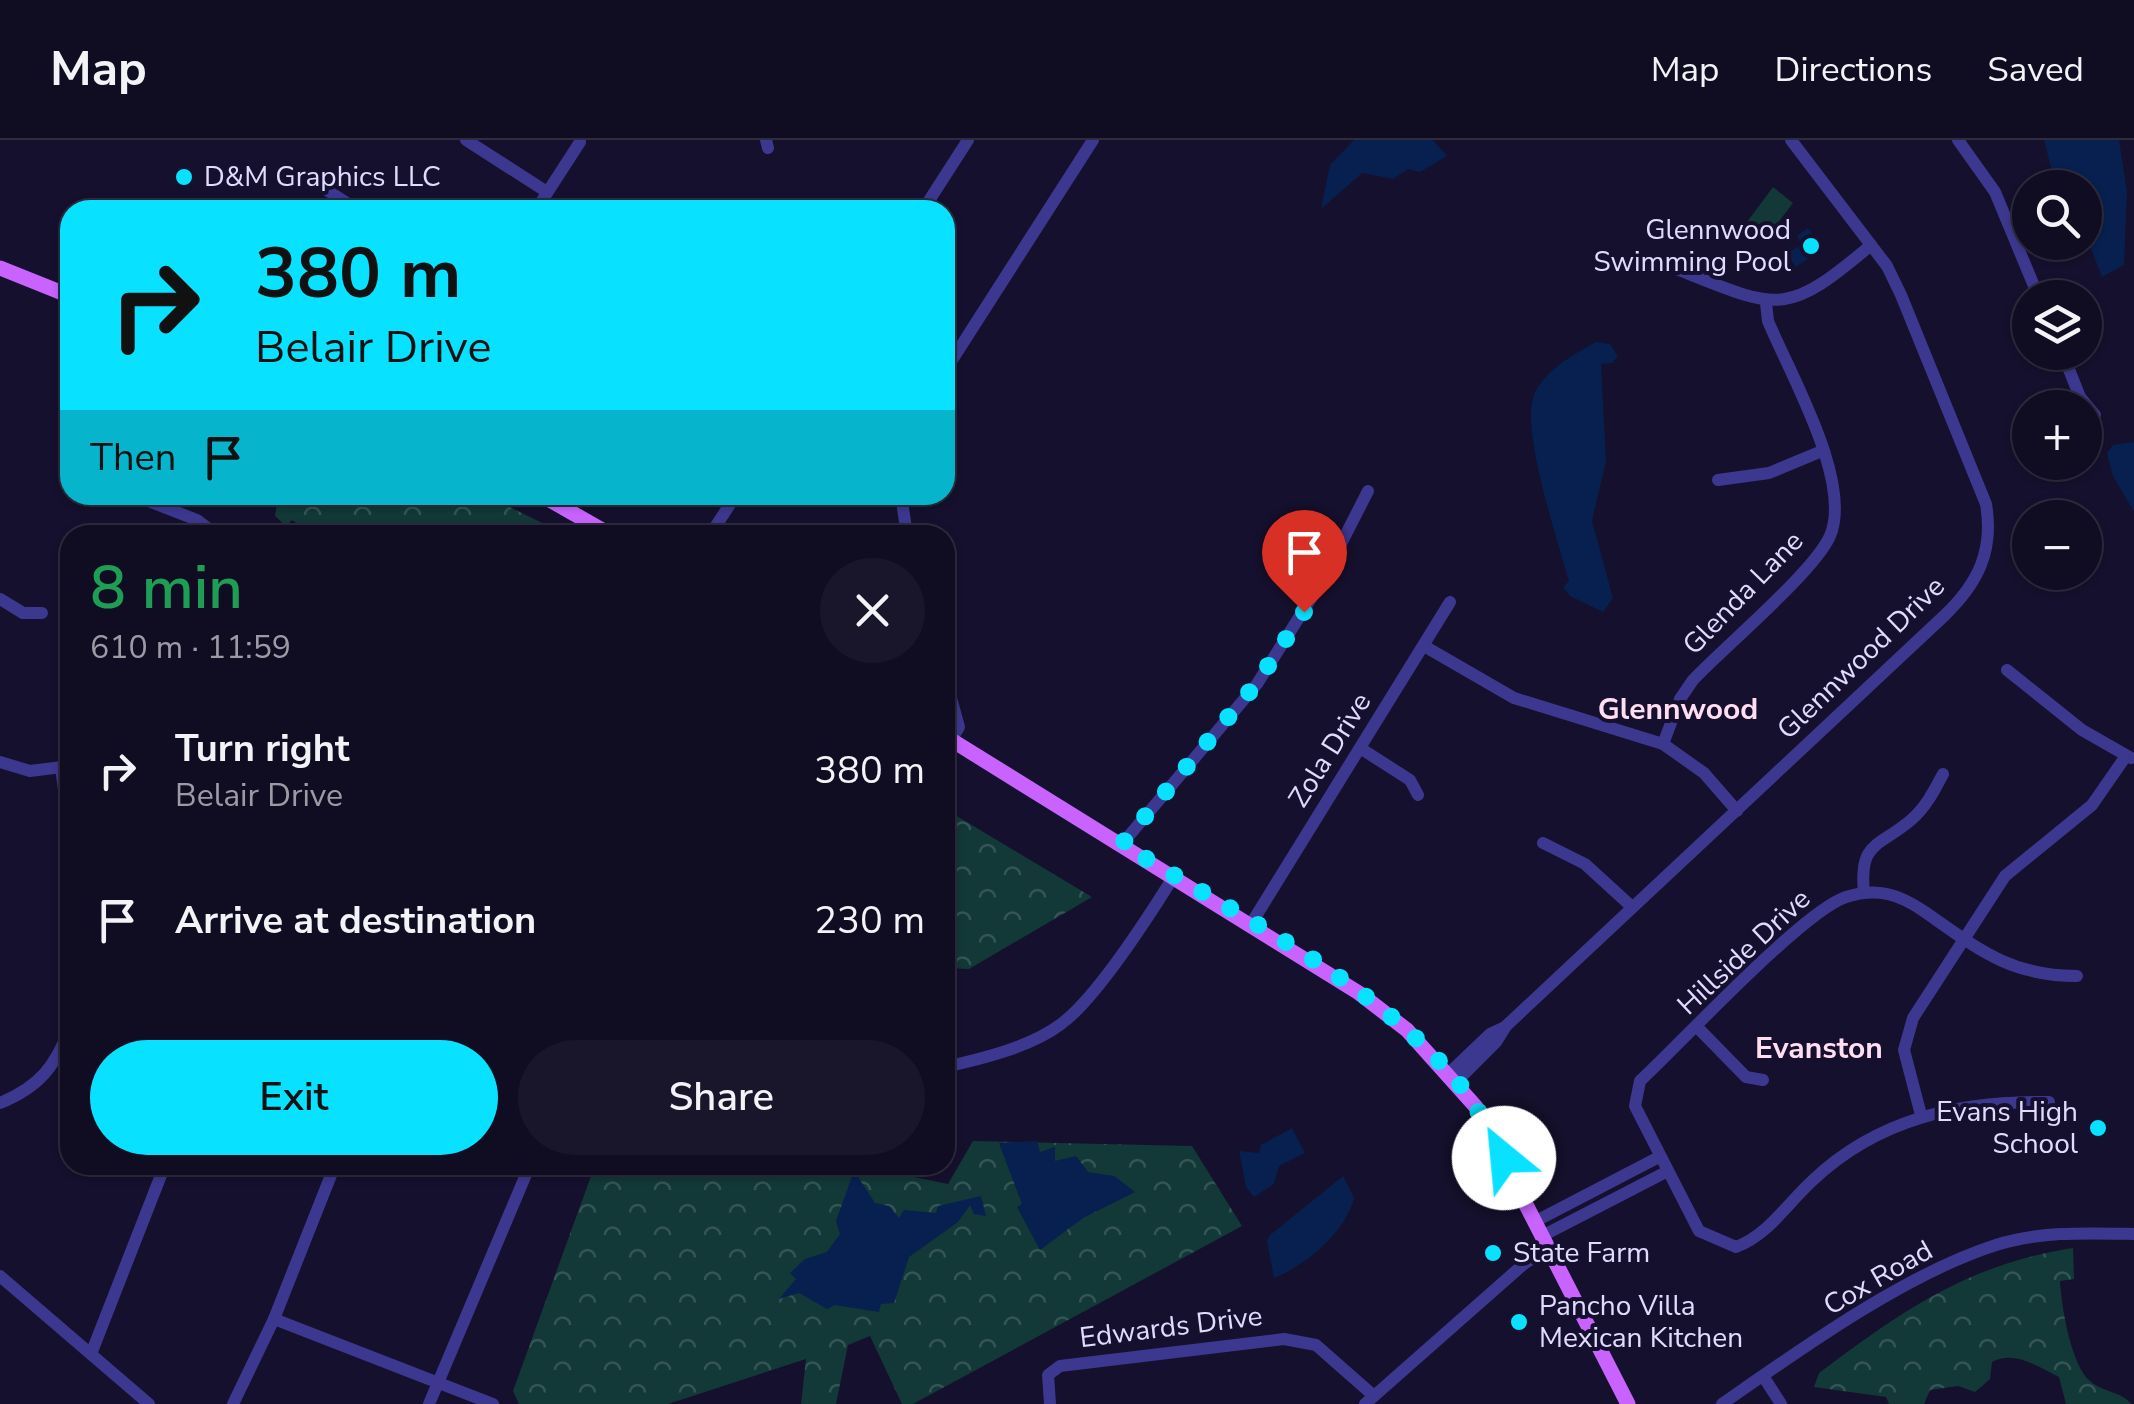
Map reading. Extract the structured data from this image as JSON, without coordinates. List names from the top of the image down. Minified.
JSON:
{"streets":{"street":["Glenda Lane","Glennwood Drive","Zola Drive","Hillside Drive","Cox Road","Edwards Drive"]},"districts":["Glennwood","Evanston"],"places":["D&M Graphics LLC","Glennwood Swimming Pool","Evans High School","State Farm","Pancho Villa Mexican Kitchen"],"page":{"header":"Map","nav":["Map","Directions","Saved"],"map_buttons":["+","−"],"turn":["380 m","Belair Drive"],"then":"Then","heading":["8 min","610 m · 11:59"],"list":[{"name":"Turn right","note":"Belair Drive","value":"380 m"},{"name":"Arrive at destination","value":"230 m"}],"buttons":["Exit","Share"]}}
